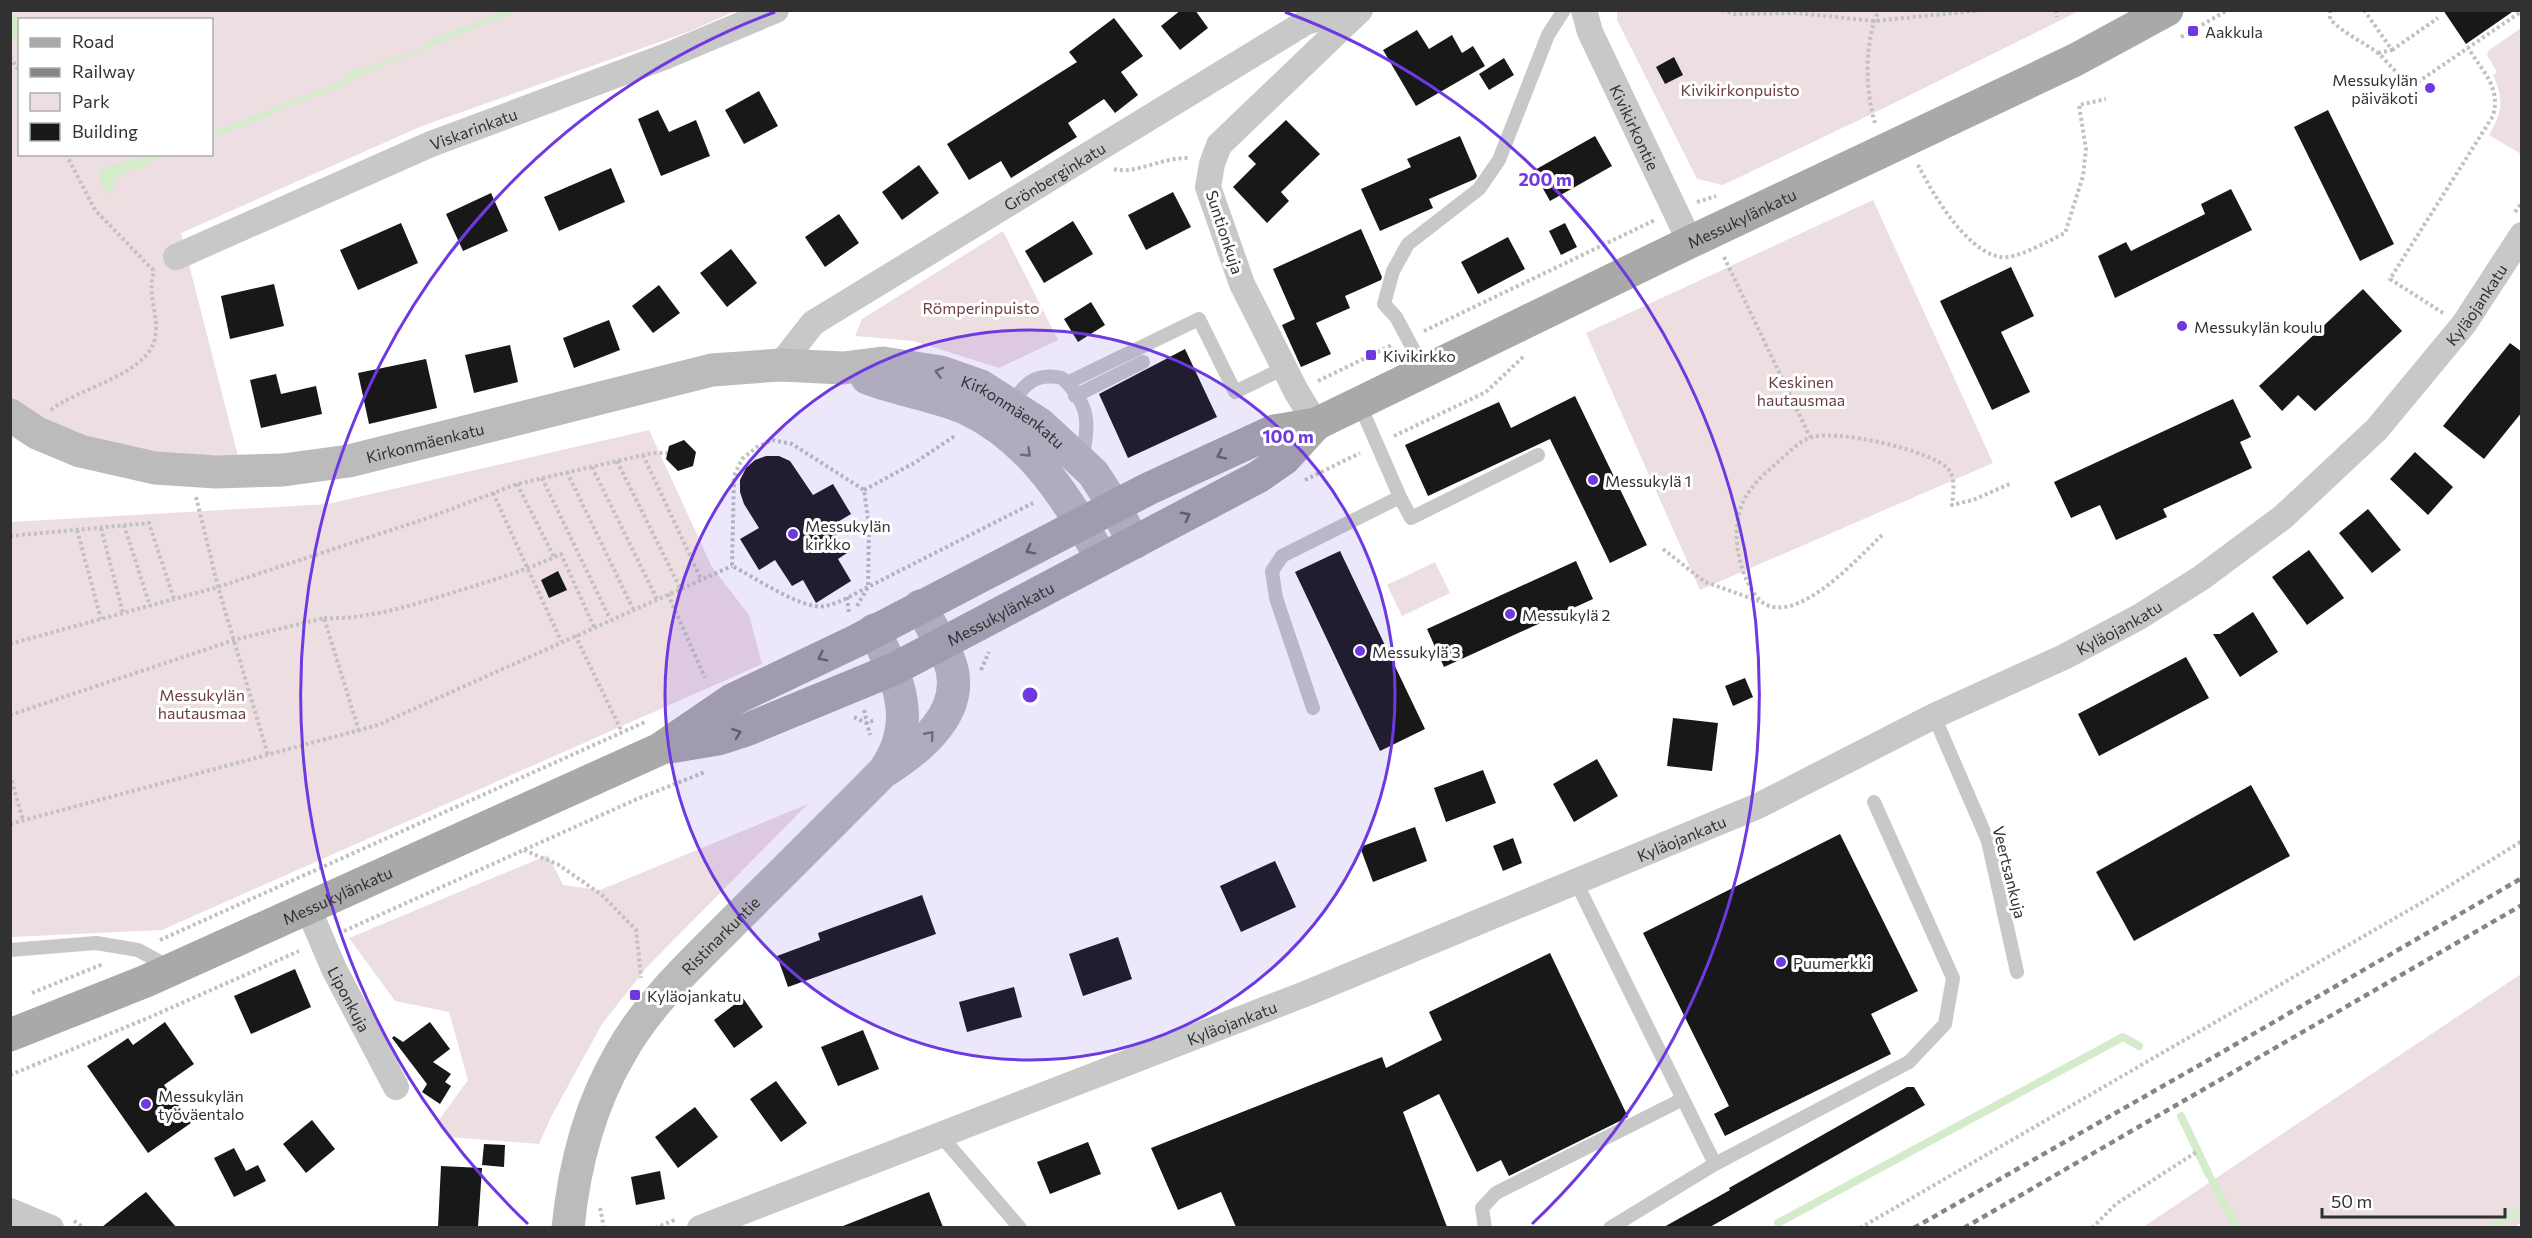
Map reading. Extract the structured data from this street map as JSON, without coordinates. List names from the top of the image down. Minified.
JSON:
{"streets":{"main road":["Messukylänkatu","Kirkonmäenkatu","Ristinarkuntie"],"street":["Kivikirkontie","Viskarinkatu","Grönberginkatu","Suntionkuja","Kyläojankatu","Liponkuja"],"lane":["Veertsankuja"]},"crossings":[["Kivikirkontie","Messukylänkatu"],["Grönberginkatu","Kirkonmäenkatu"],["Messukylänkatu","Suntionkuja"],["Messukylänkatu","Kirkonmäenkatu"],["Messukylänkatu","Ristinarkuntie"],["Messukylänkatu","Liponkuja"],["Kyläojankatu","Veertsankuja"]],"parks":["Kivikirkonpuisto","Römperinpuisto","Keskinen hautausmaa","Messukylän hautausmaa"],"places":{"transit":["Aakkula","Kivikirkko","Kyläojankatu"],"other":["Messukylän päiväkoti","Messukylän koulu","Messukylä 1","Messukylän kirkko","Messukylä 2","Messukylä 3","Puumerkki","Messukylän työväentalo"]},"legend":["Road","Railway","Park","Building"],"scale_bar":"50 m","rings":["200 m","100 m"]}
